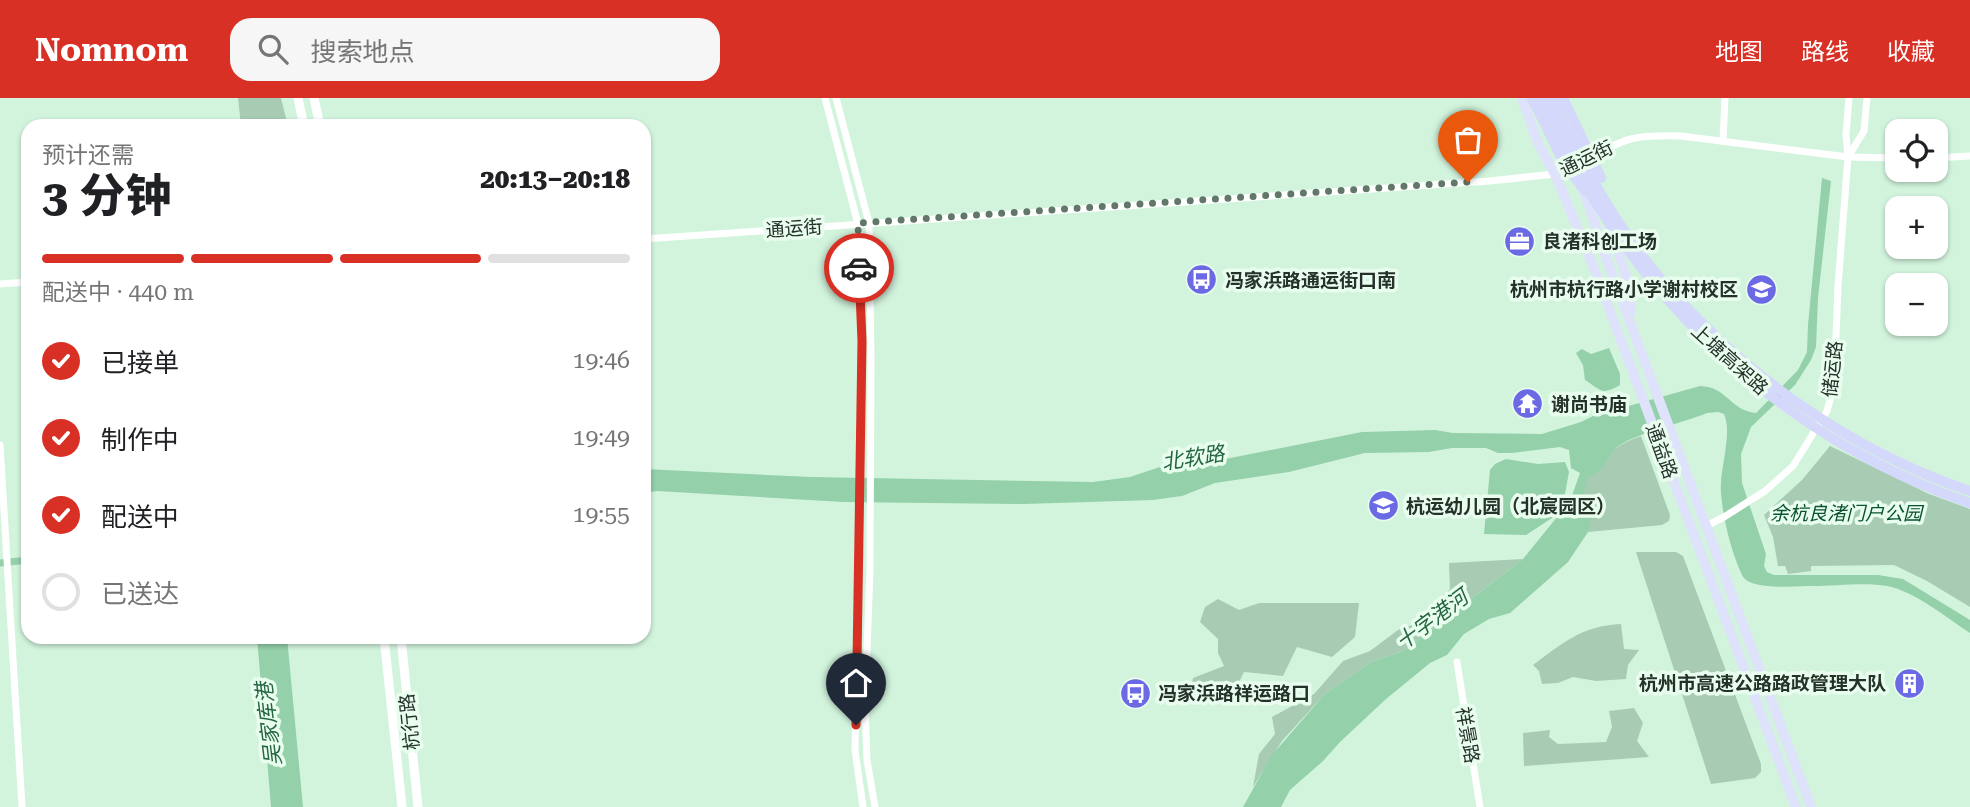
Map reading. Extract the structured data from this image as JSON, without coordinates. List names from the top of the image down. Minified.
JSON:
{"streets":{"highway":["上塘高架路"],"main road":["通益路","杭行路"],"street":["通运街","储运路","祥景路"]},"crossings":[["通运街","储运路"],["通运街","通益路"],["上塘高架路","通益路"],["储运路","通益路"]],"water":["北软路","十字港河","吴家库港"],"parks":["余杭良渚门户公园"],"places":{"office":["良渚科创工场"],"bus stop":["冯家浜路通运街口南","冯家浜路祥运路口"],"school or university":["杭州市杭行路小学谢村校区","杭运幼儿园（北宸园区）"],"temple":["谢尚书庙"],"building":["杭州市高速公路路政管理大队"]},"page":{"header":"Nomnom","search":"搜索地点","nav":["地图","路线","收藏"],"map_buttons":["+","−"],"heading":["3 分钟","预计还需","20:13–20:18"],"bar":"配送中 · 440 m","list":[["已接单","19:46"],["制作中","19:49"],["配送中","19:55"],"已送达"]}}
